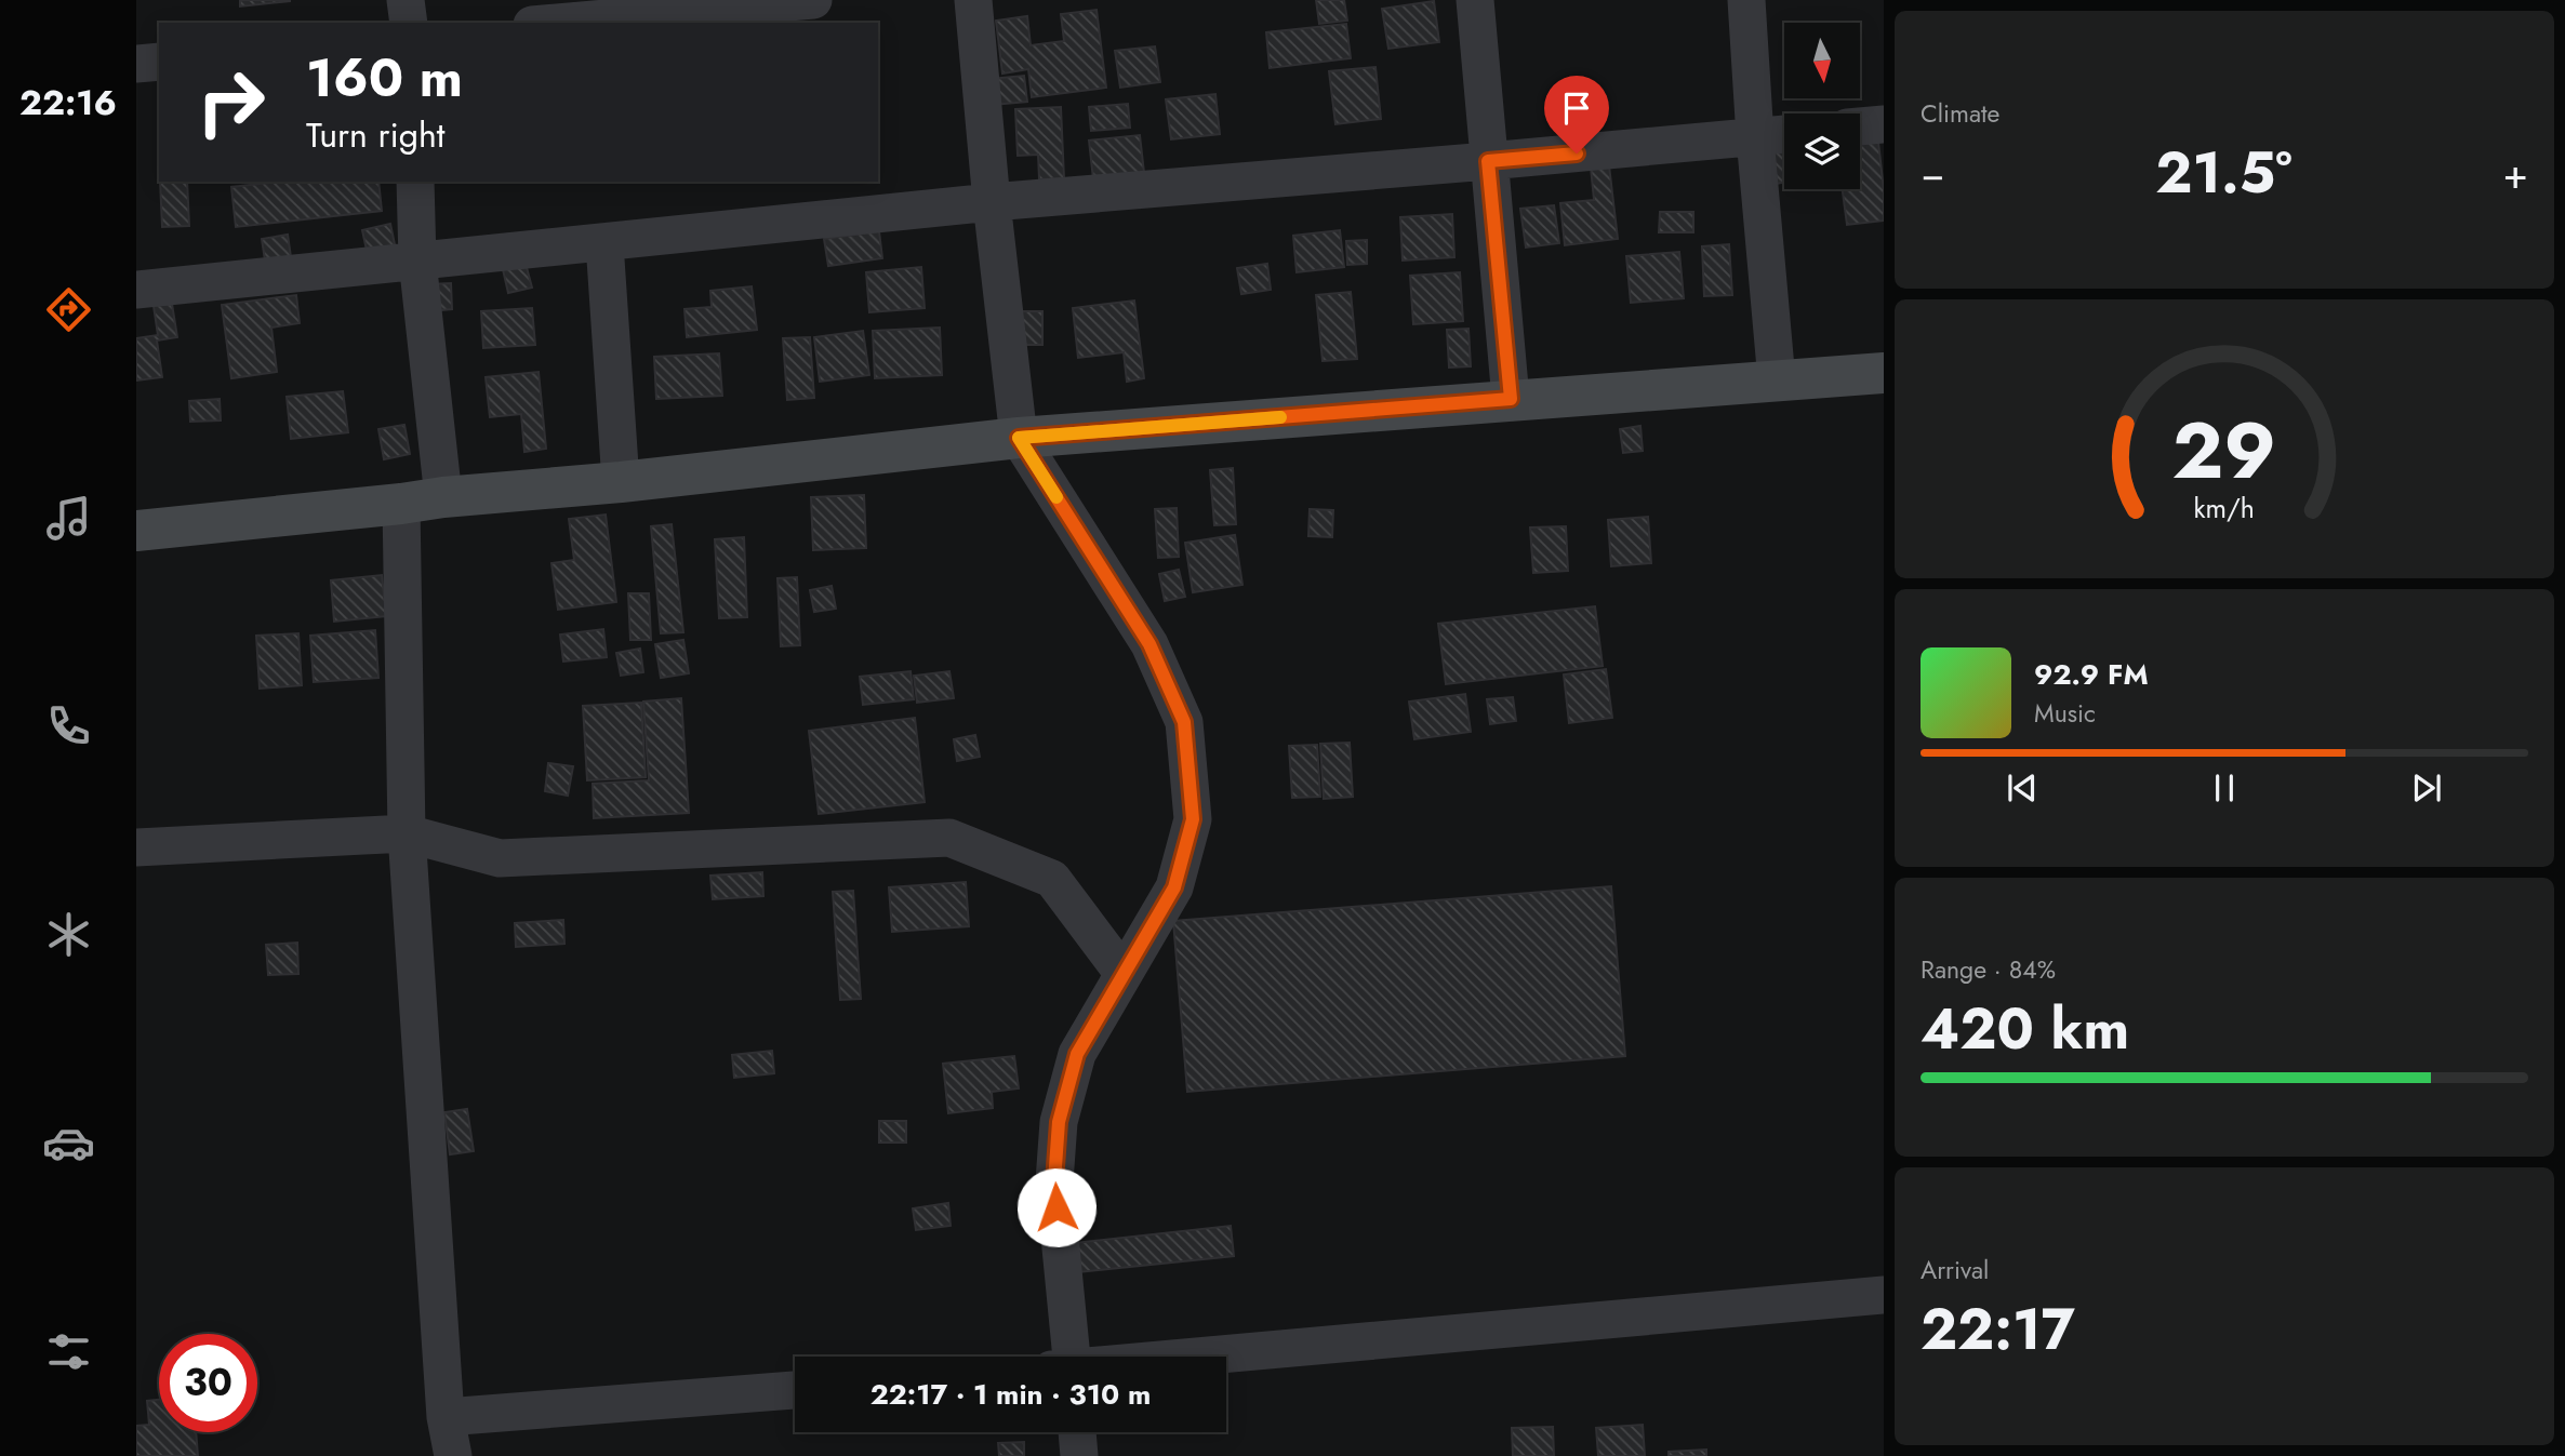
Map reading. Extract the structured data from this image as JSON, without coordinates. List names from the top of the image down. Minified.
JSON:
{"north":"bottom","page":{"tabs":"22:16","tile":["Climate",["Range · 84%","420 km"],["Arrival","22:17"]],"turn":["160 m","Turn right"],"heat":["−","21.5°","+"],"song":["92.9 FM","Music"],"limit":"30","trip":"22:17 · 1 min · 310 m","gauge":["29","km/h"]}}
